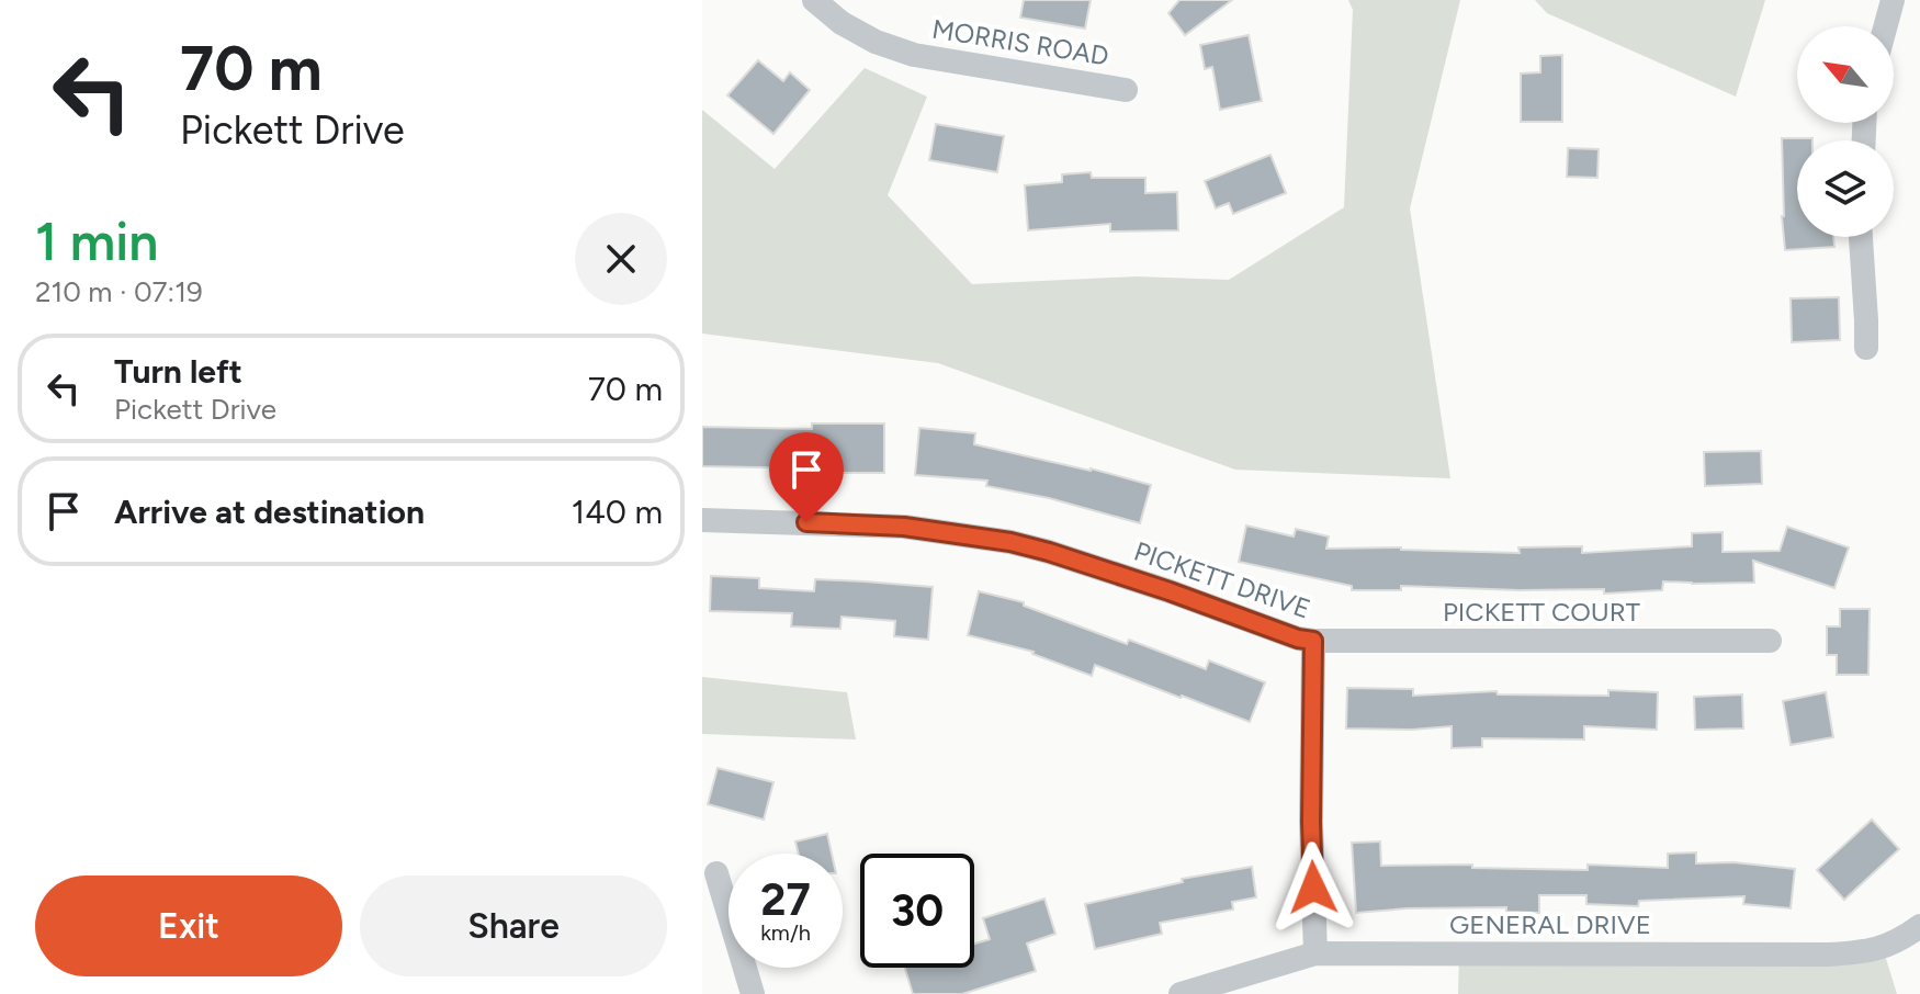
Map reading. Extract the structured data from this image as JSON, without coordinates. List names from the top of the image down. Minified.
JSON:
{"streets":{"street":["MORRIS ROAD","PICKETT DRIVE","PICKETT COURT","GENERAL DRIVE"]},"crossings":[["PICKETT DRIVE","PICKETT COURT"],["PICKETT DRIVE","GENERAL DRIVE"]],"north":"top left","page":{"turn":["70 m","Pickett Drive"],"heading":["1 min","210 m · 07:19"],"list":[{"name":"Turn left","note":"Pickett Drive","value":"70 m"},{"name":"Arrive at destination","value":"140 m"}],"speed":"27 km/h","limit":"30","buttons":["Exit","Share"]}}
